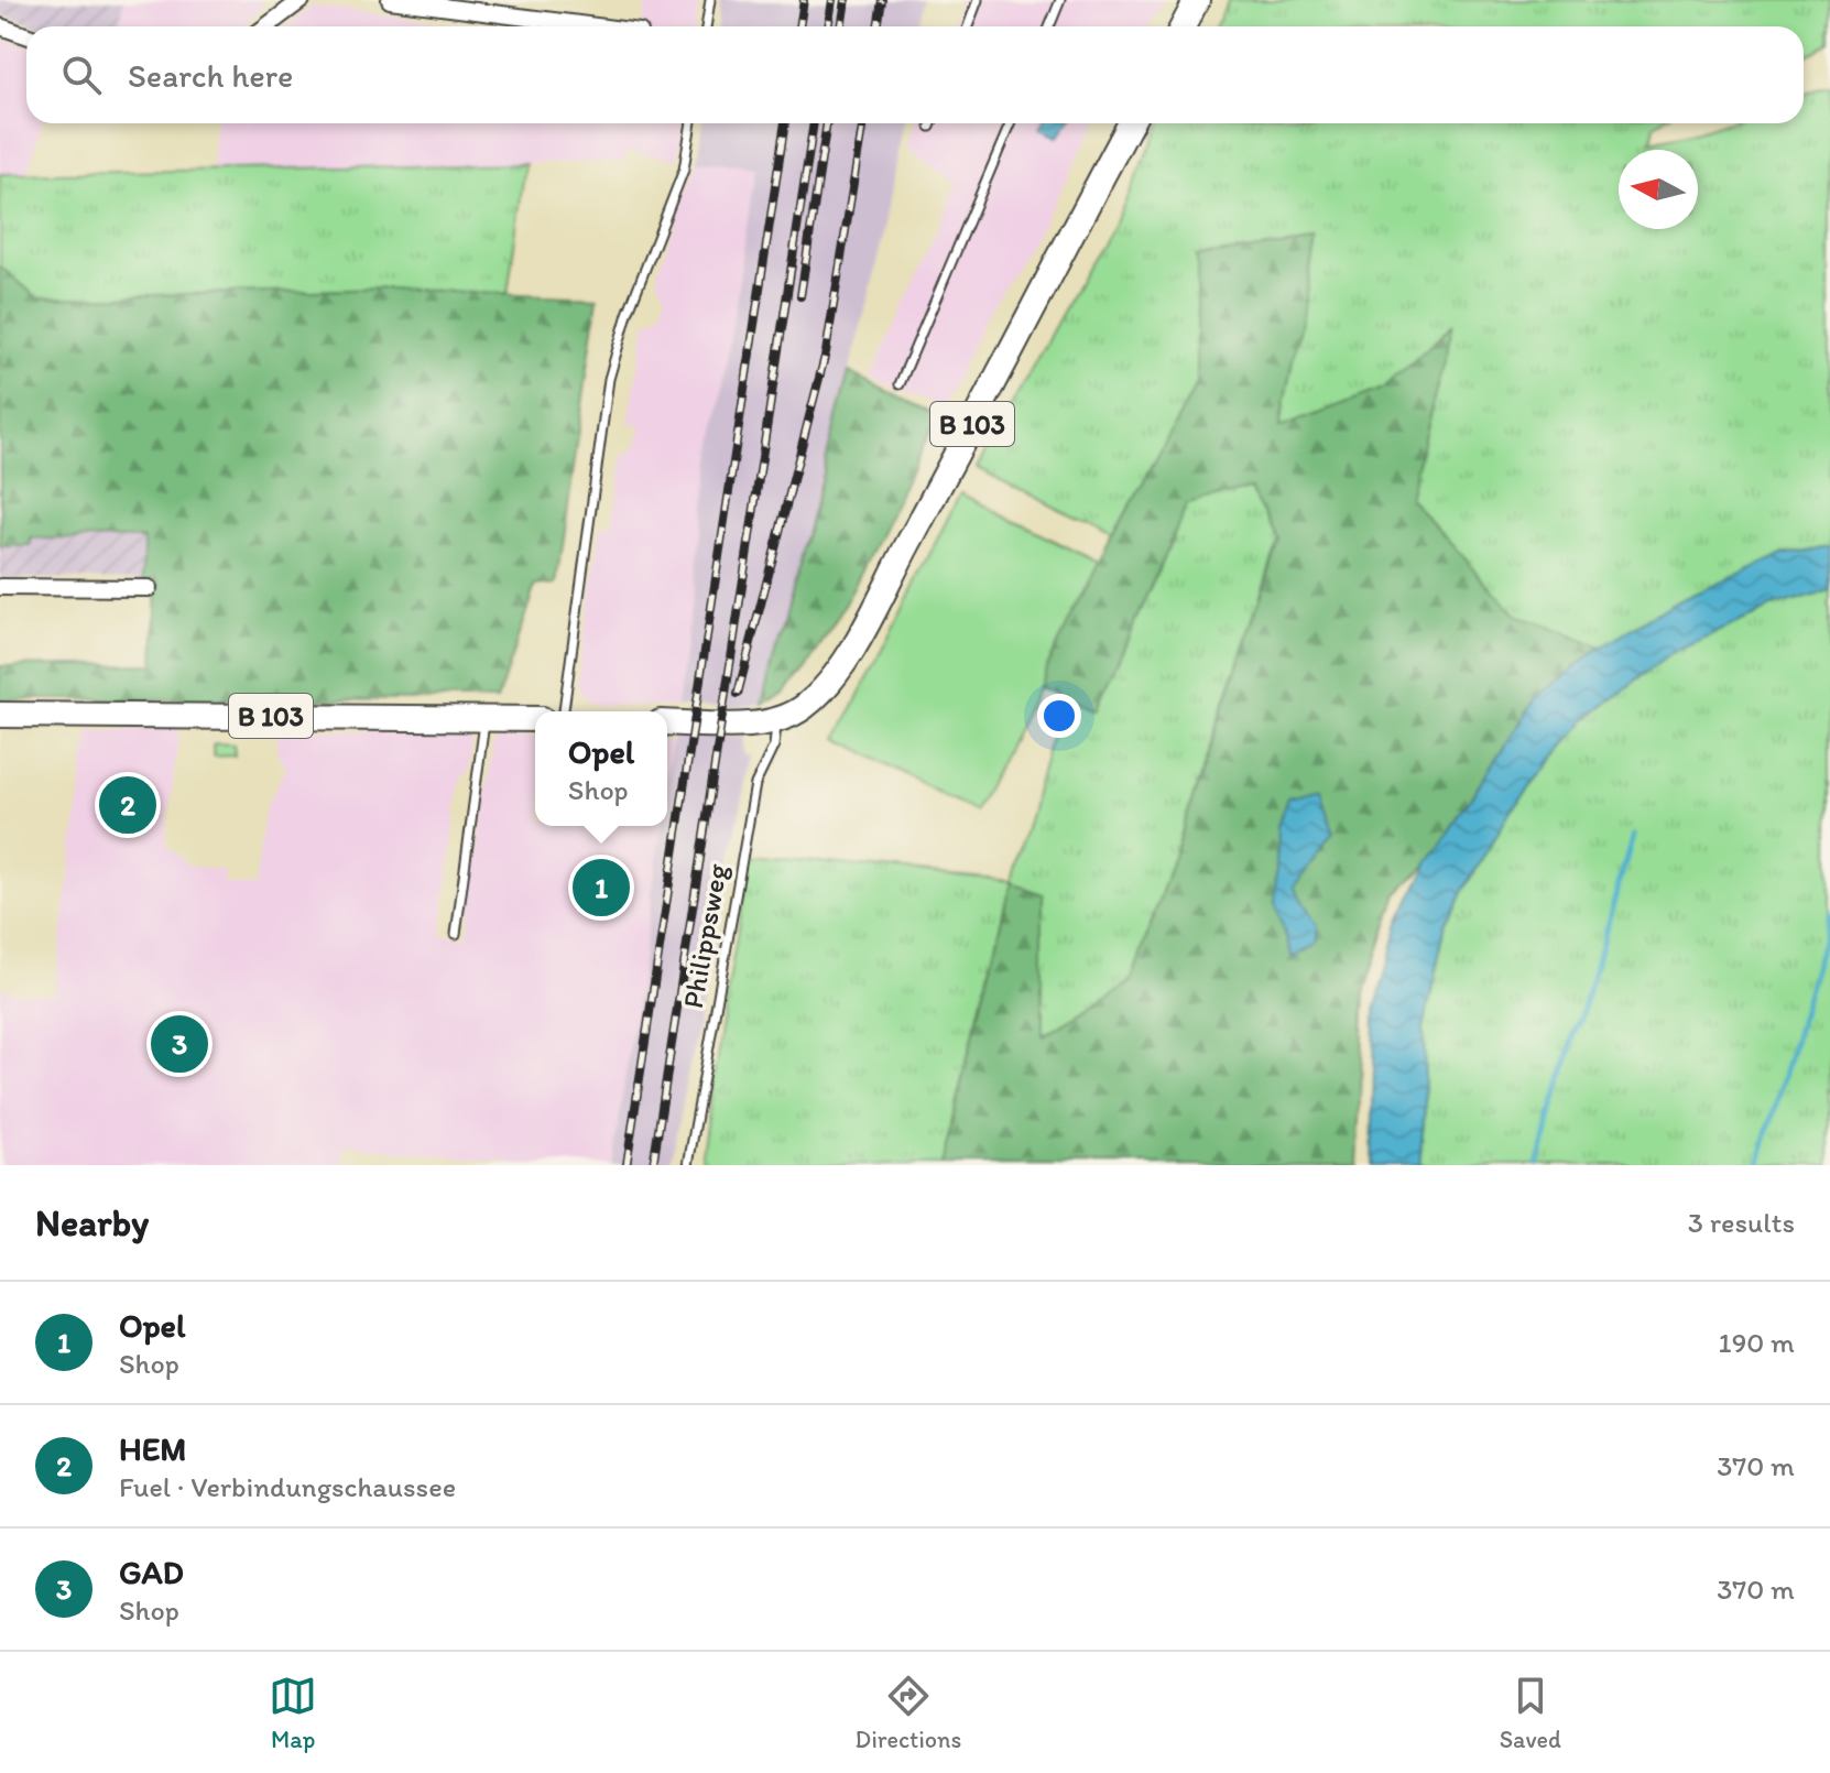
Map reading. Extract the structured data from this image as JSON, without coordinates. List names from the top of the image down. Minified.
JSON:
{"streets":{"main road":["B 103"],"lane":["Philippsweg"]},"crossings":[["B 103","Philippsweg"]],"north":"left","page":{"search":"Search here","popup":["Opel","Shop"],"pins":["2","1","3"],"heading":["Nearby","3 results"],"list":[{"mark":"1","name":"Opel","note":"Shop","value":"190 m"},{"mark":"2","name":"HEM","note":"Fuel · Verbindungschaussee","value":"370 m"},{"mark":"3","name":"GAD","note":"Shop","value":"370 m"}],"nav":["Map","Directions","Saved"]}}
